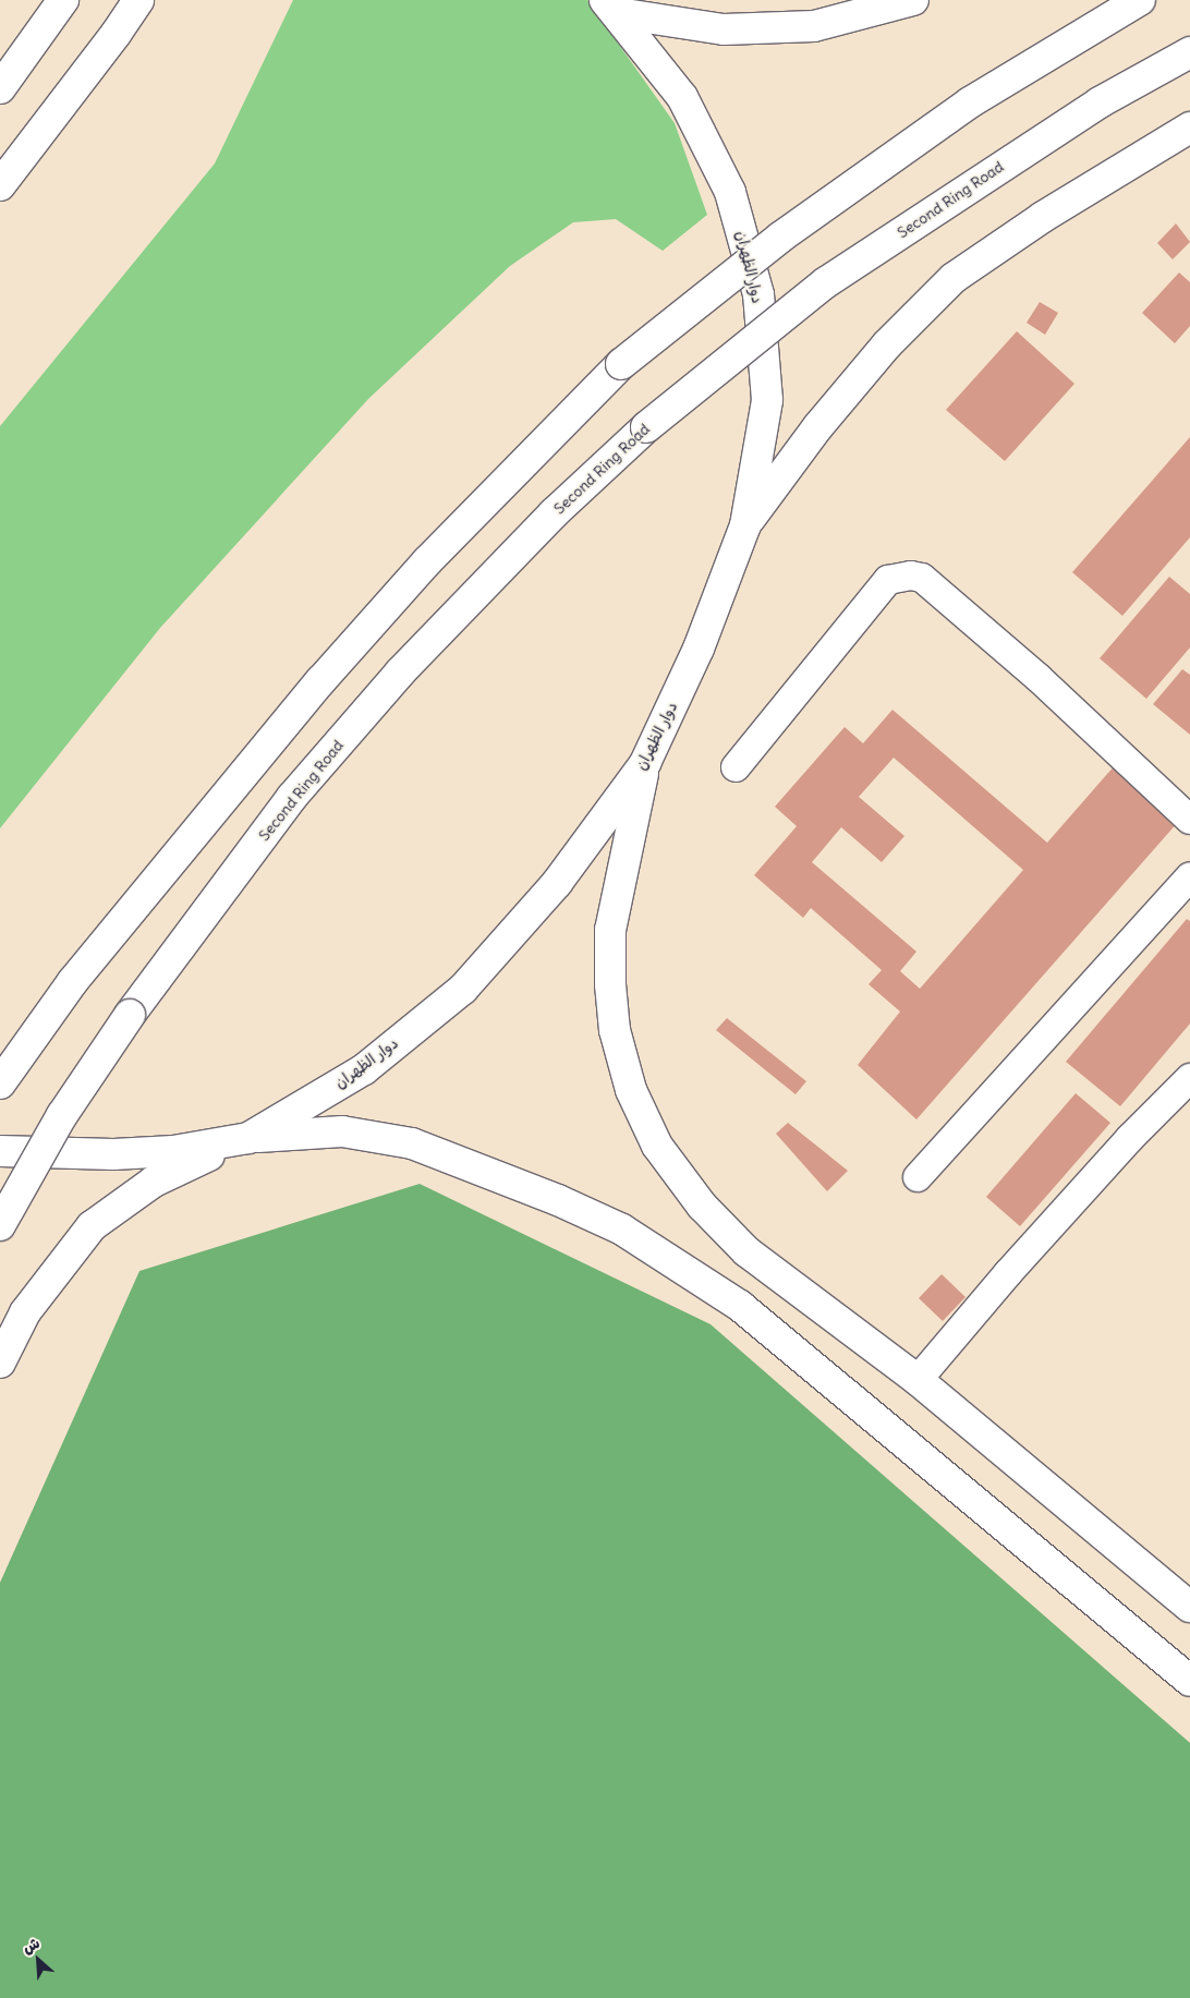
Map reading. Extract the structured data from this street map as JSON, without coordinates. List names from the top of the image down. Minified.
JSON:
{"streets":{"highway":["Second Ring Road","دوار الظهران"]},"north":"top left"}
